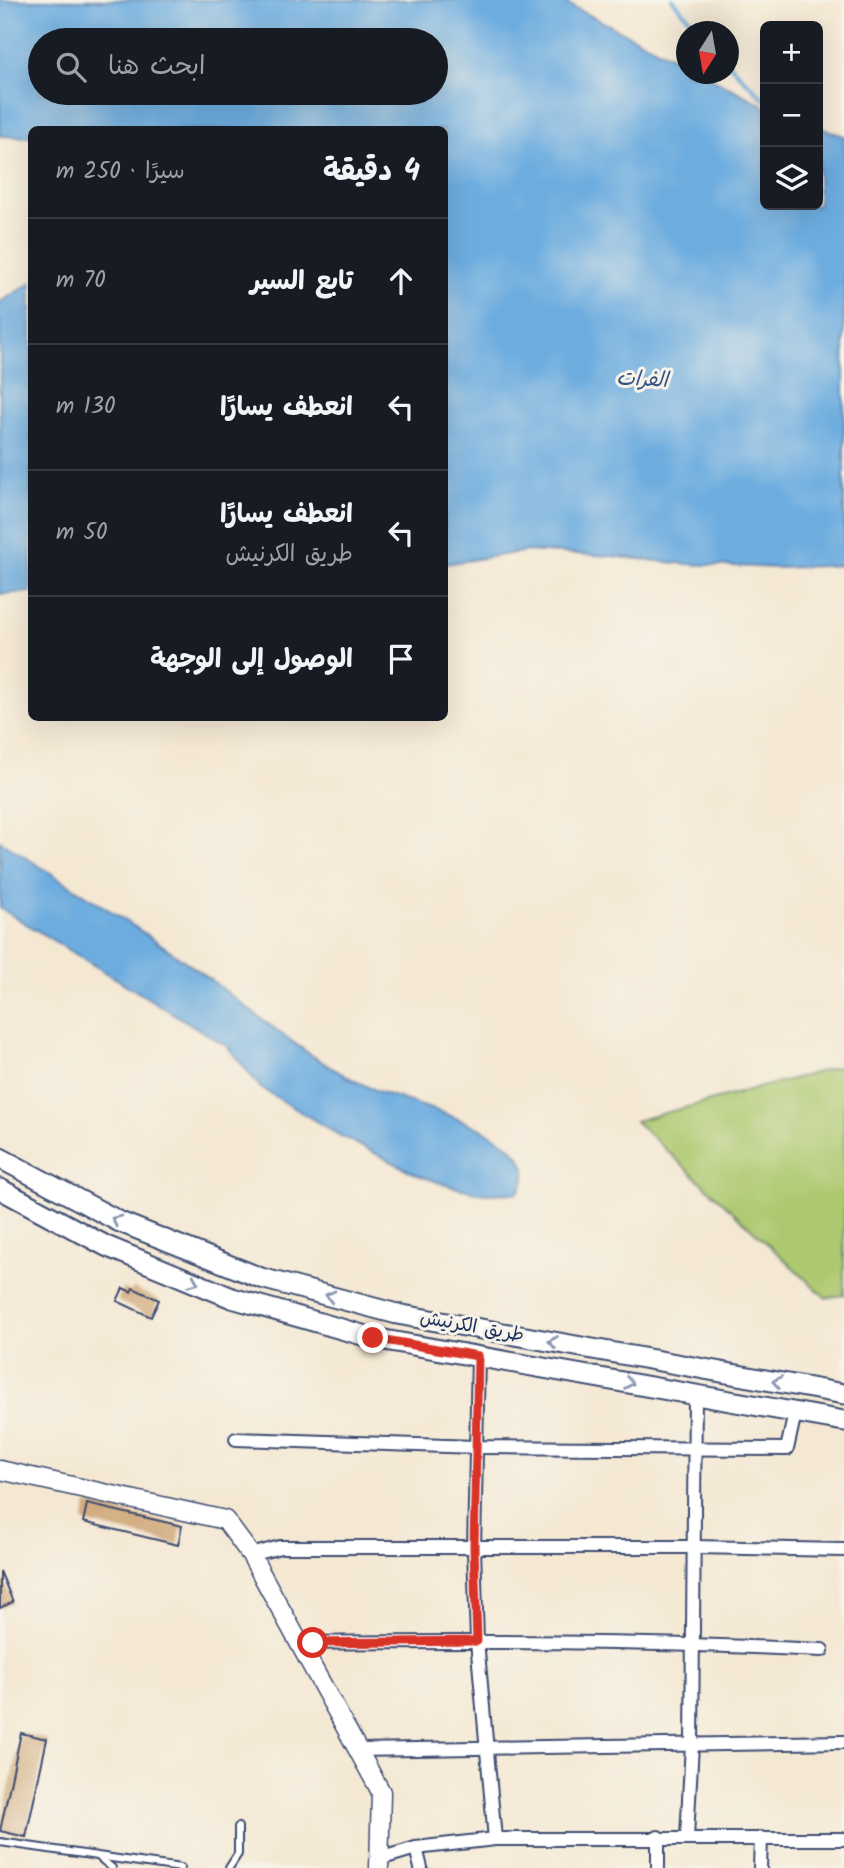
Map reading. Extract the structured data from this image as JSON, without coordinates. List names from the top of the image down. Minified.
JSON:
{"streets":{"main road":["طريق الكرنيش"]},"water":["الفرات"],"north":"bottom","page":{"map_buttons":["+","−"],"search":"ابحث هنا","heading":["4 دقيقة","سيرًا · 250 m"],"list":[["تابع السير","70 m"],["انعطف يسارًا","130 m"],["انعطف يسارًا","طريق الكرنيش","50 m"],"الوصول إلى الوجهة"]}}
